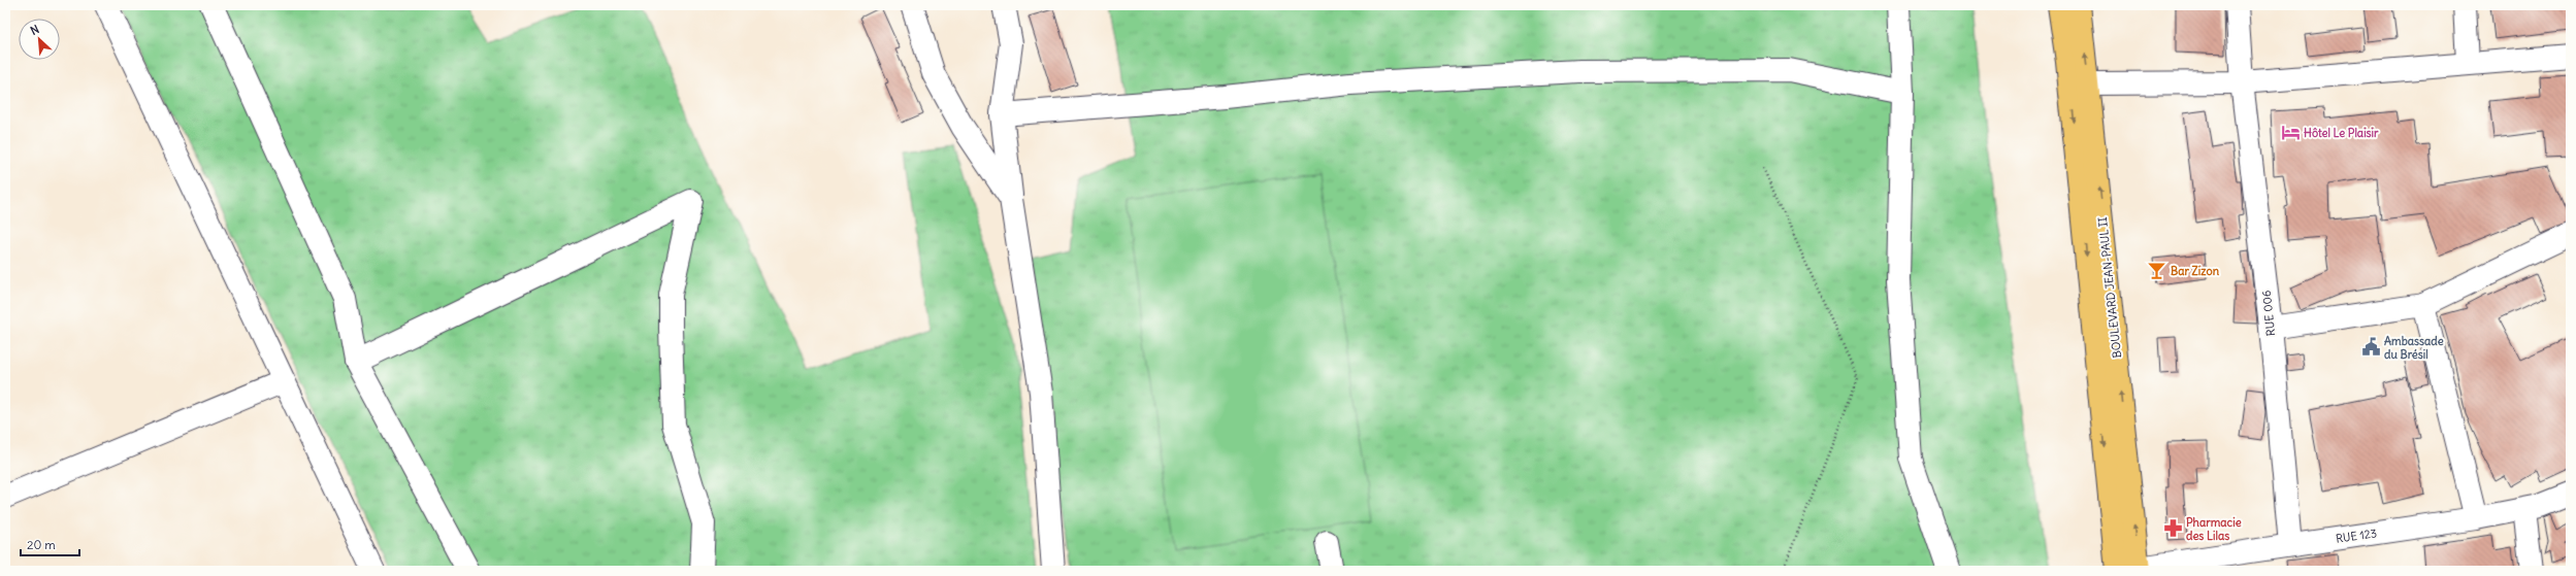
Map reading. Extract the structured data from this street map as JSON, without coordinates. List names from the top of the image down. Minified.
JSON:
{"streets":{"main road":["BOULEVARD JEAN-PAUL II"],"street":["RUE 006","RUE 123"]},"crossings":[["BOULEVARD JEAN-PAUL II","RUE 123"],["RUE 006","RUE 123"]],"places":{"hotel":["Hôtel Le Plaisir"],"bar":["Bar Zizon"],"public building":["Ambassade du Brésil"],"pharmacy":["Pharmacie des Lilas"]},"scale_bar":"20 m","north":"top left"}
